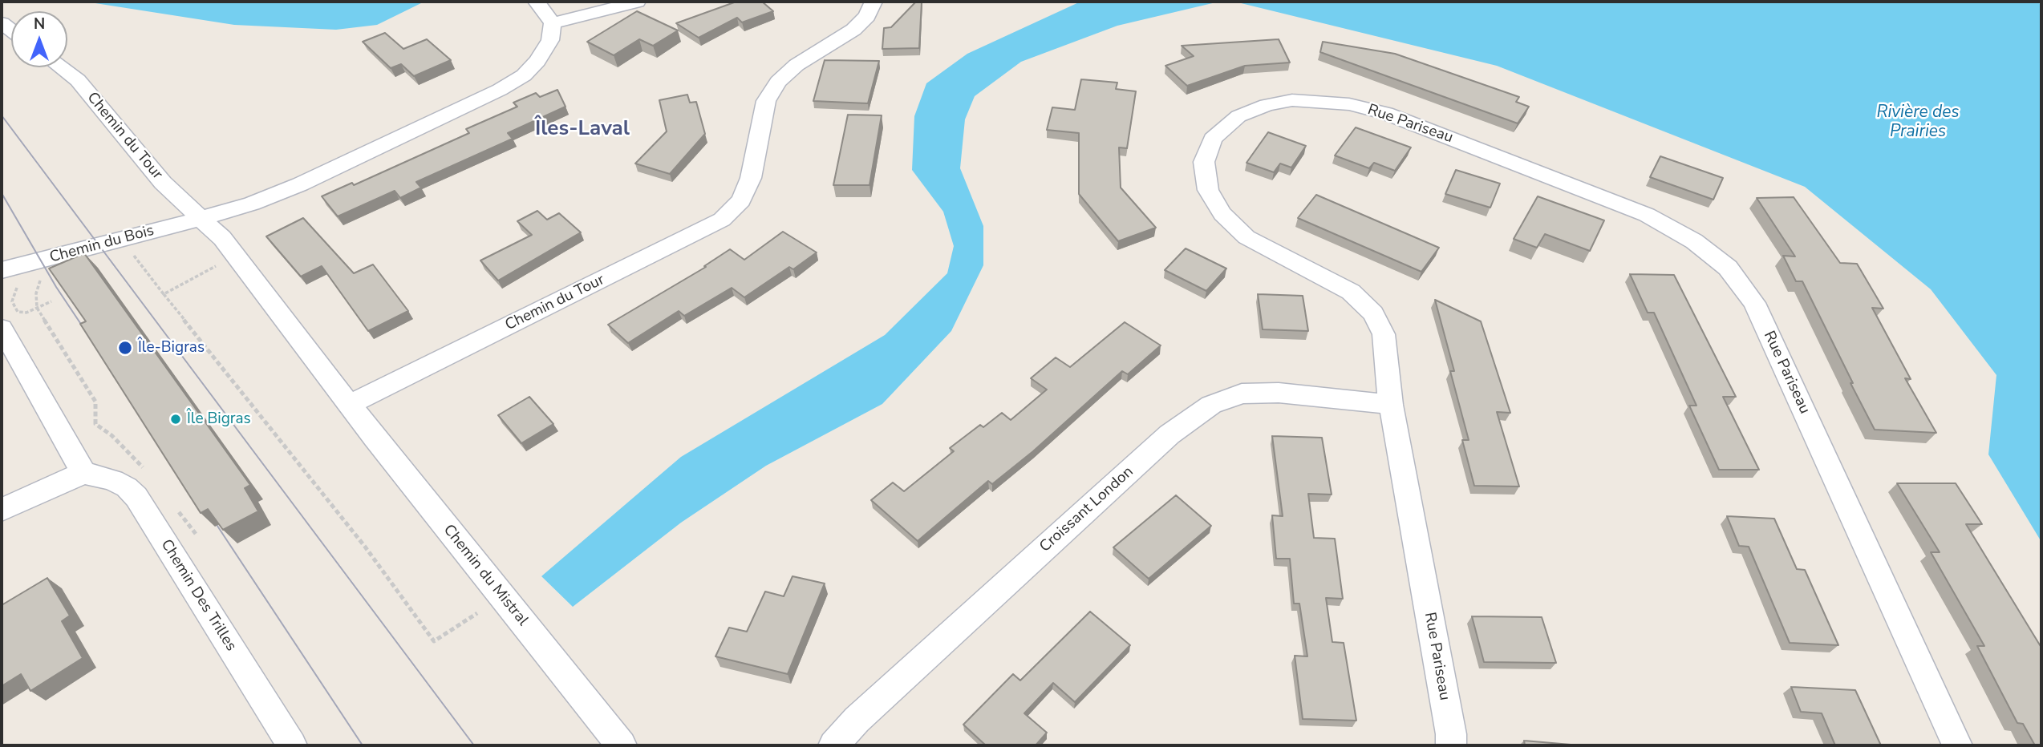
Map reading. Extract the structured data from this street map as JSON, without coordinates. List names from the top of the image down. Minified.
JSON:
{"streets":{"street":["Rue Pariseau","Chemin du Tour","Chemin du Bois","Croissant London","Chemin du Mistral","Chemin Des Trilles"]},"crossings":[["Rue Pariseau","Croissant London"],["Chemin du Tour","Chemin du Bois"],["Chemin du Tour","Chemin du Mistral"]],"districts":["Îles-Laval"],"water":["Rivière des Prairies"],"places":["Île-Bigras","Île Bigras"],"north":"top"}
